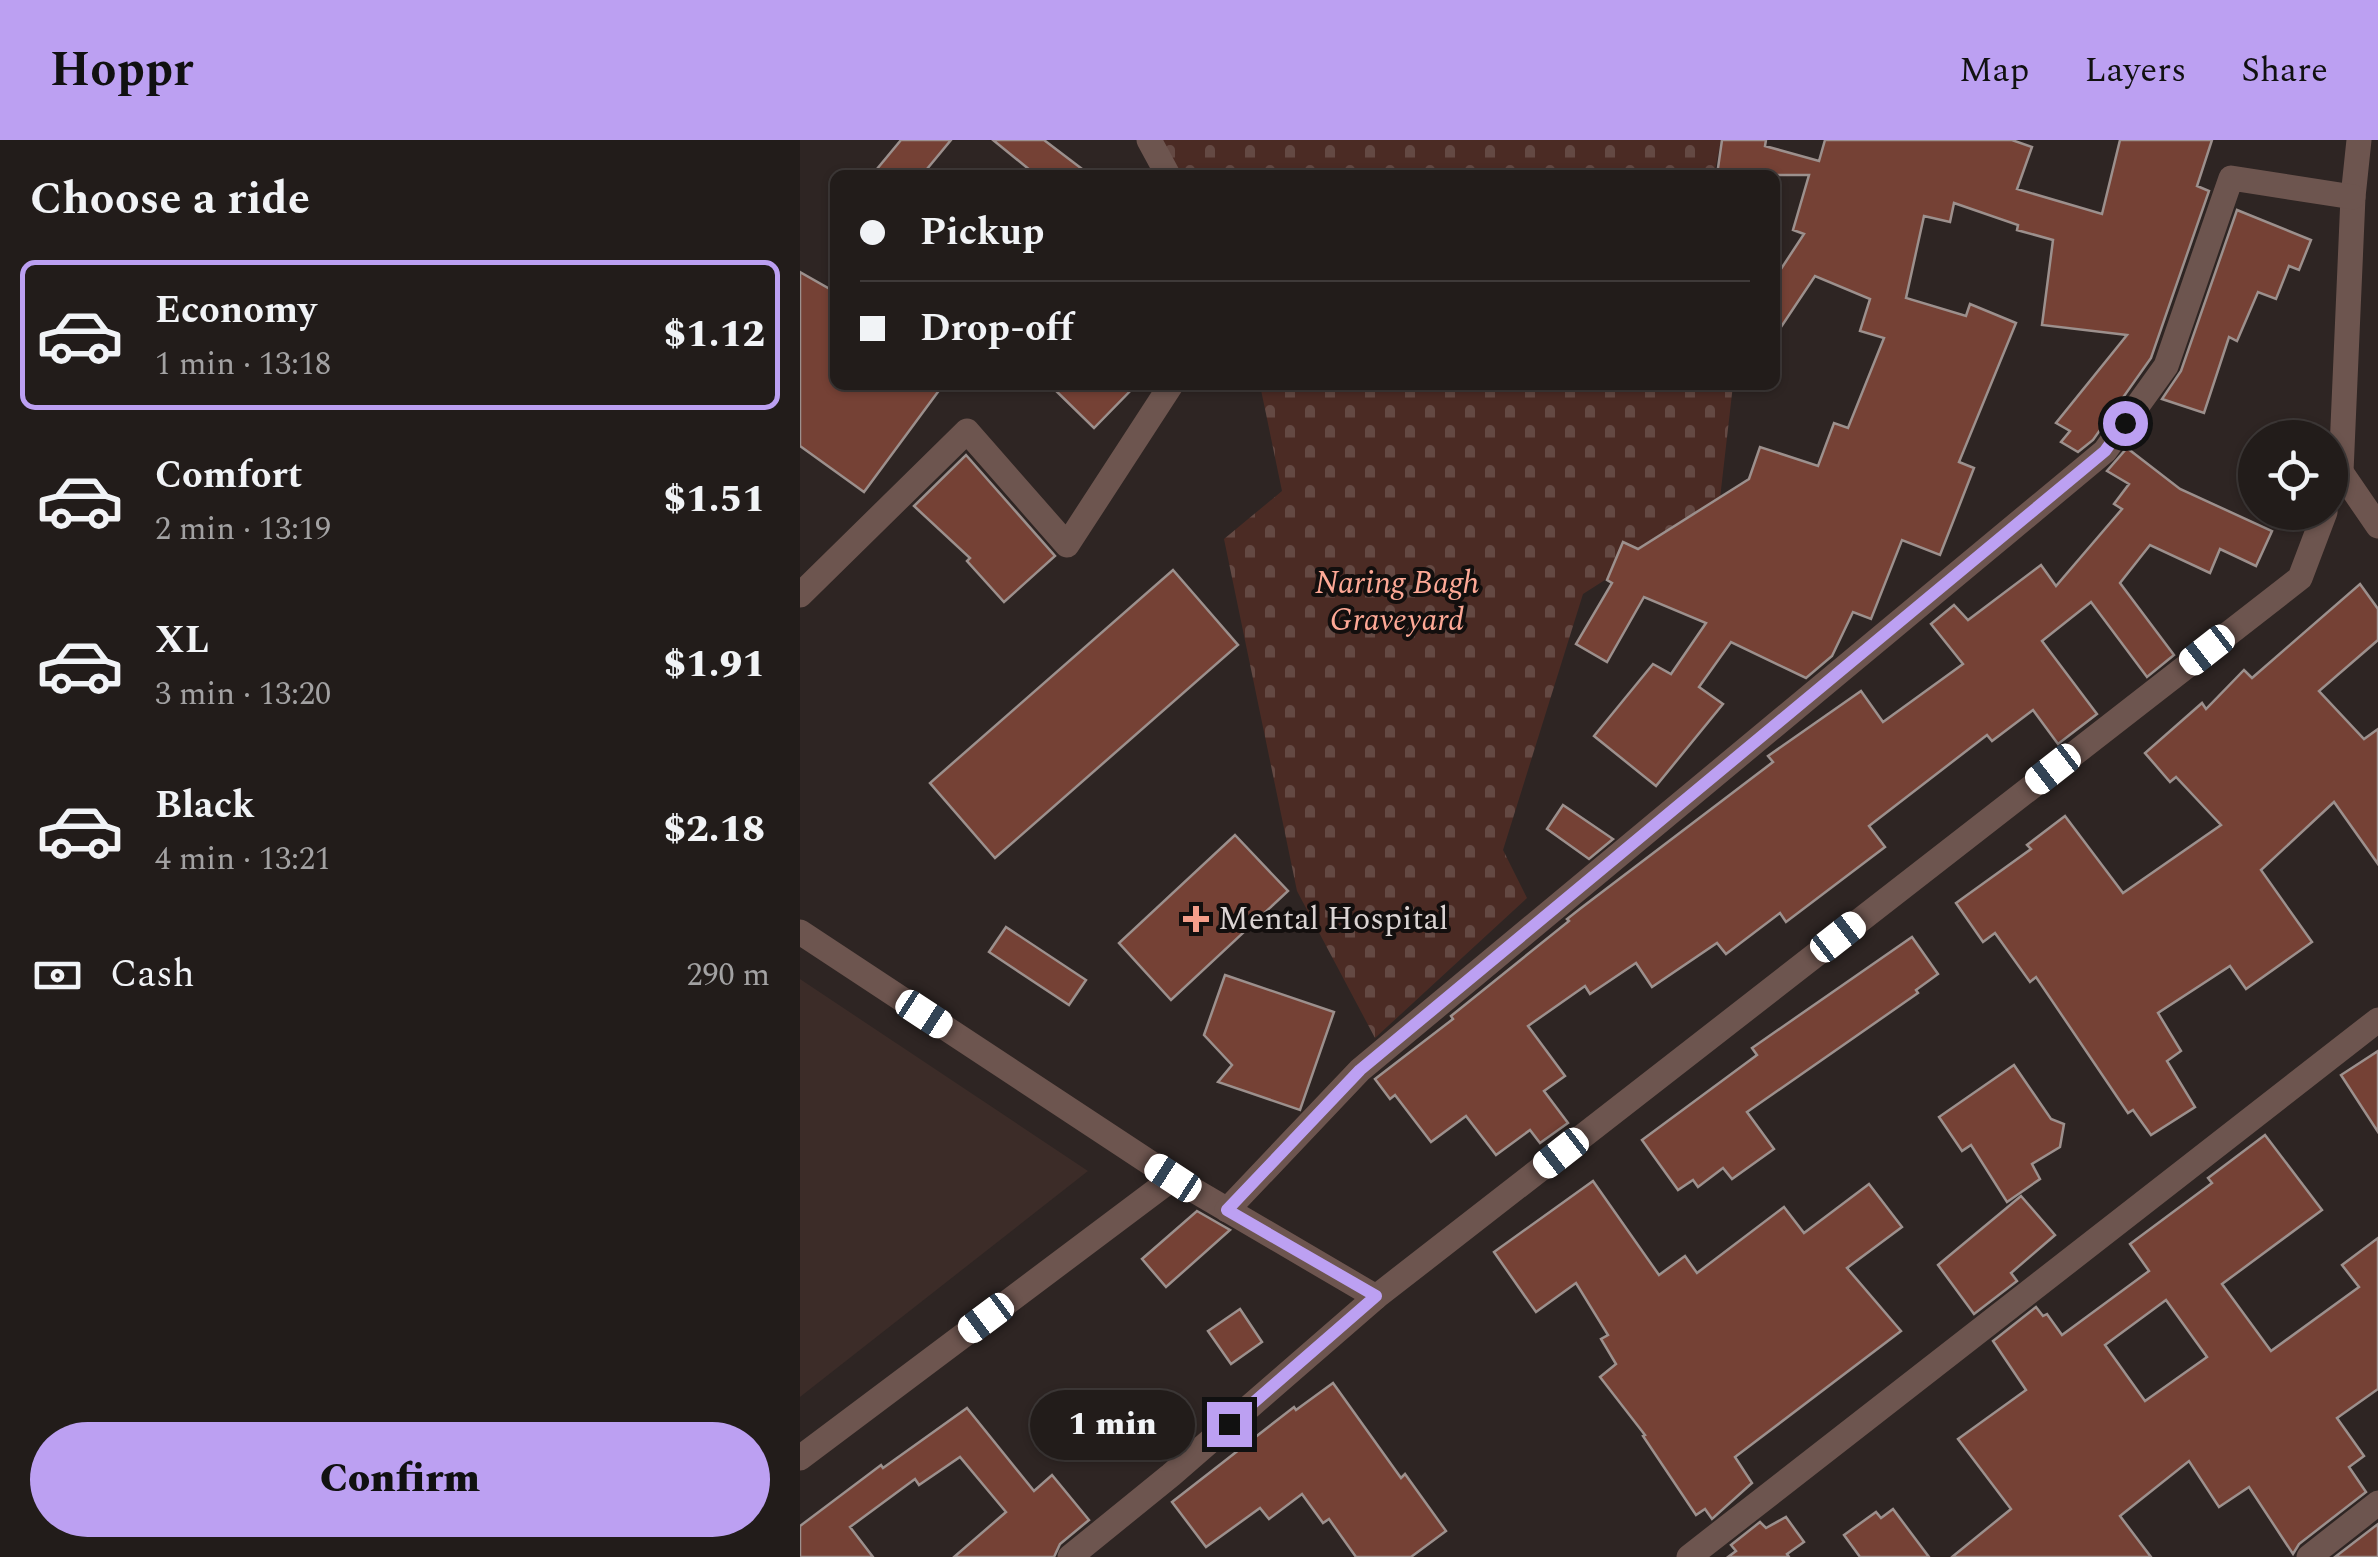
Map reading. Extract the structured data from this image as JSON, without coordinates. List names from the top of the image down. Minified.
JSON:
{"parks":["Naring Bagh Graveyard"],"places":{"health":["Mental Hospital"]},"page":{"header":"Hoppr","nav":["Map","Layers","Share"],"heading":"Choose a ride","banner":["Pickup","Drop-off"],"list":[{"name":"Economy","note":"1 min · 13:18","value":"$1.12"},{"name":"Comfort","note":"2 min · 13:19","value":"$1.51"},{"name":"XL","note":"3 min · 13:20","value":"$1.91"},{"name":"Black","note":"4 min · 13:21","value":"$2.18"}],"pay":["Cash","290 m"],"bubble":"1 min","buttons":"Confirm"}}
